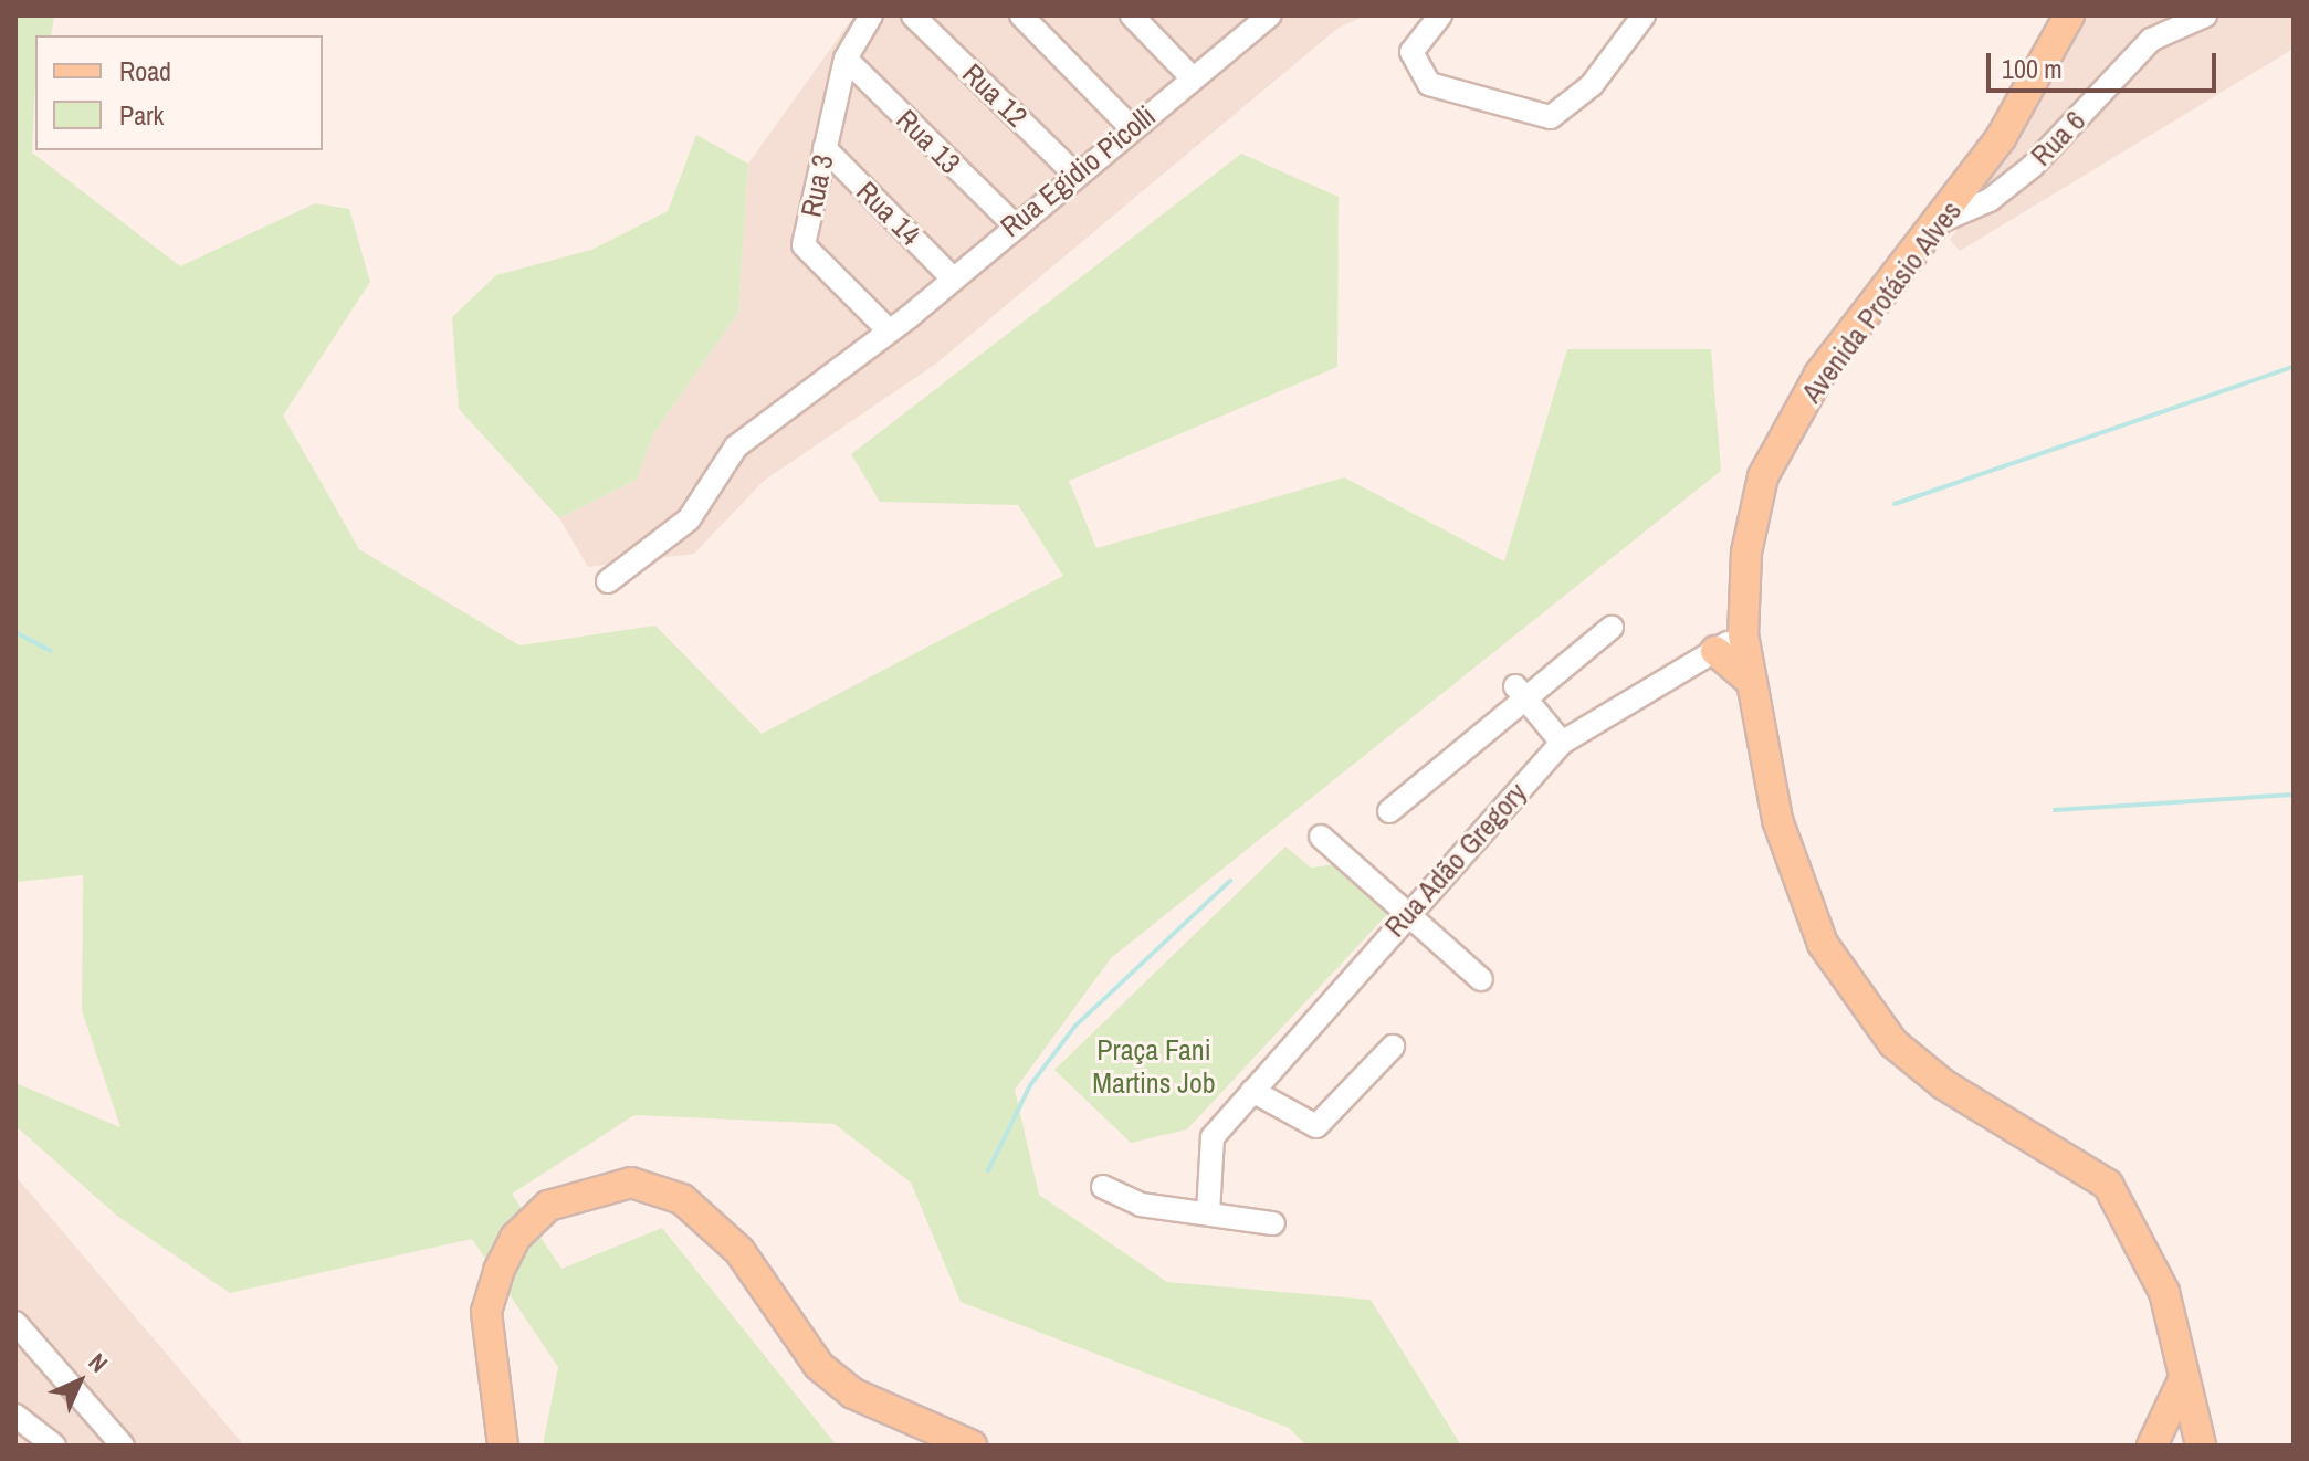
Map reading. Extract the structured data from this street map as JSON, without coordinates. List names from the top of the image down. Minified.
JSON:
{"streets":{"main road":["Avenida Protásio Alves"],"street":["Rua 12","Rua 6","Rua 13","Rua Egidio Picolli","Rua 3","Rua 14","Rua Adão Gregory"]},"crossings":[["Rua 12","Rua Egidio Picolli"],["Rua 6","Avenida Protásio Alves"],["Rua 13","Rua Egidio Picolli"],["Rua 13","Rua 3"],["Rua Egidio Picolli","Rua 3"],["Rua Egidio Picolli","Rua 14"],["Rua 3","Rua 14"],["Avenida Protásio Alves","Rua Adão Gregory"]],"parks":["Praça Fani Martins Job"],"legend":["Road","Park"],"scale_bar":"100 m","north":"top right"}
